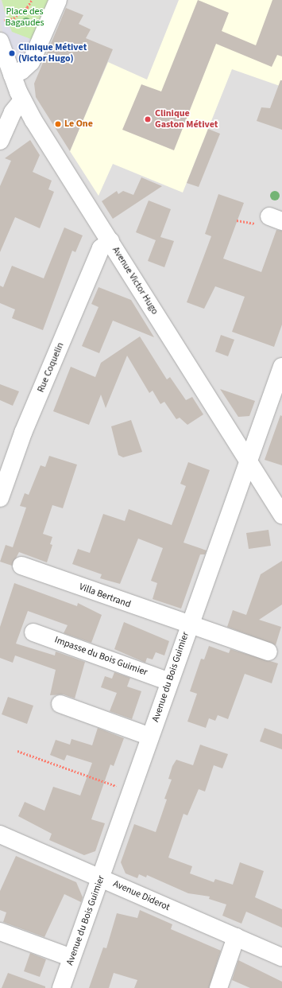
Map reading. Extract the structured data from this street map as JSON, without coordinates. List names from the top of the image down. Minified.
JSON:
{"streets":{"street":["Avenue Victor Hugo","Rue Coquelin","Villa Bertrand","Impasse du Bois Guimier","Avenue du Bois Guimier","Avenue Diderot"]},"crossings":[["Avenue Victor Hugo","Rue Coquelin"],["Avenue Victor Hugo","Avenue du Bois Guimier"],["Villa Bertrand","Avenue du Bois Guimier"],["Impasse du Bois Guimier","Avenue du Bois Guimier"],["Avenue du Bois Guimier","Avenue Diderot"]],"parks":["Place des Bagaudes"],"places":["Clinique Métivet (Victor Hugo)","Clinique Gaston Métivet","Le One"]}
